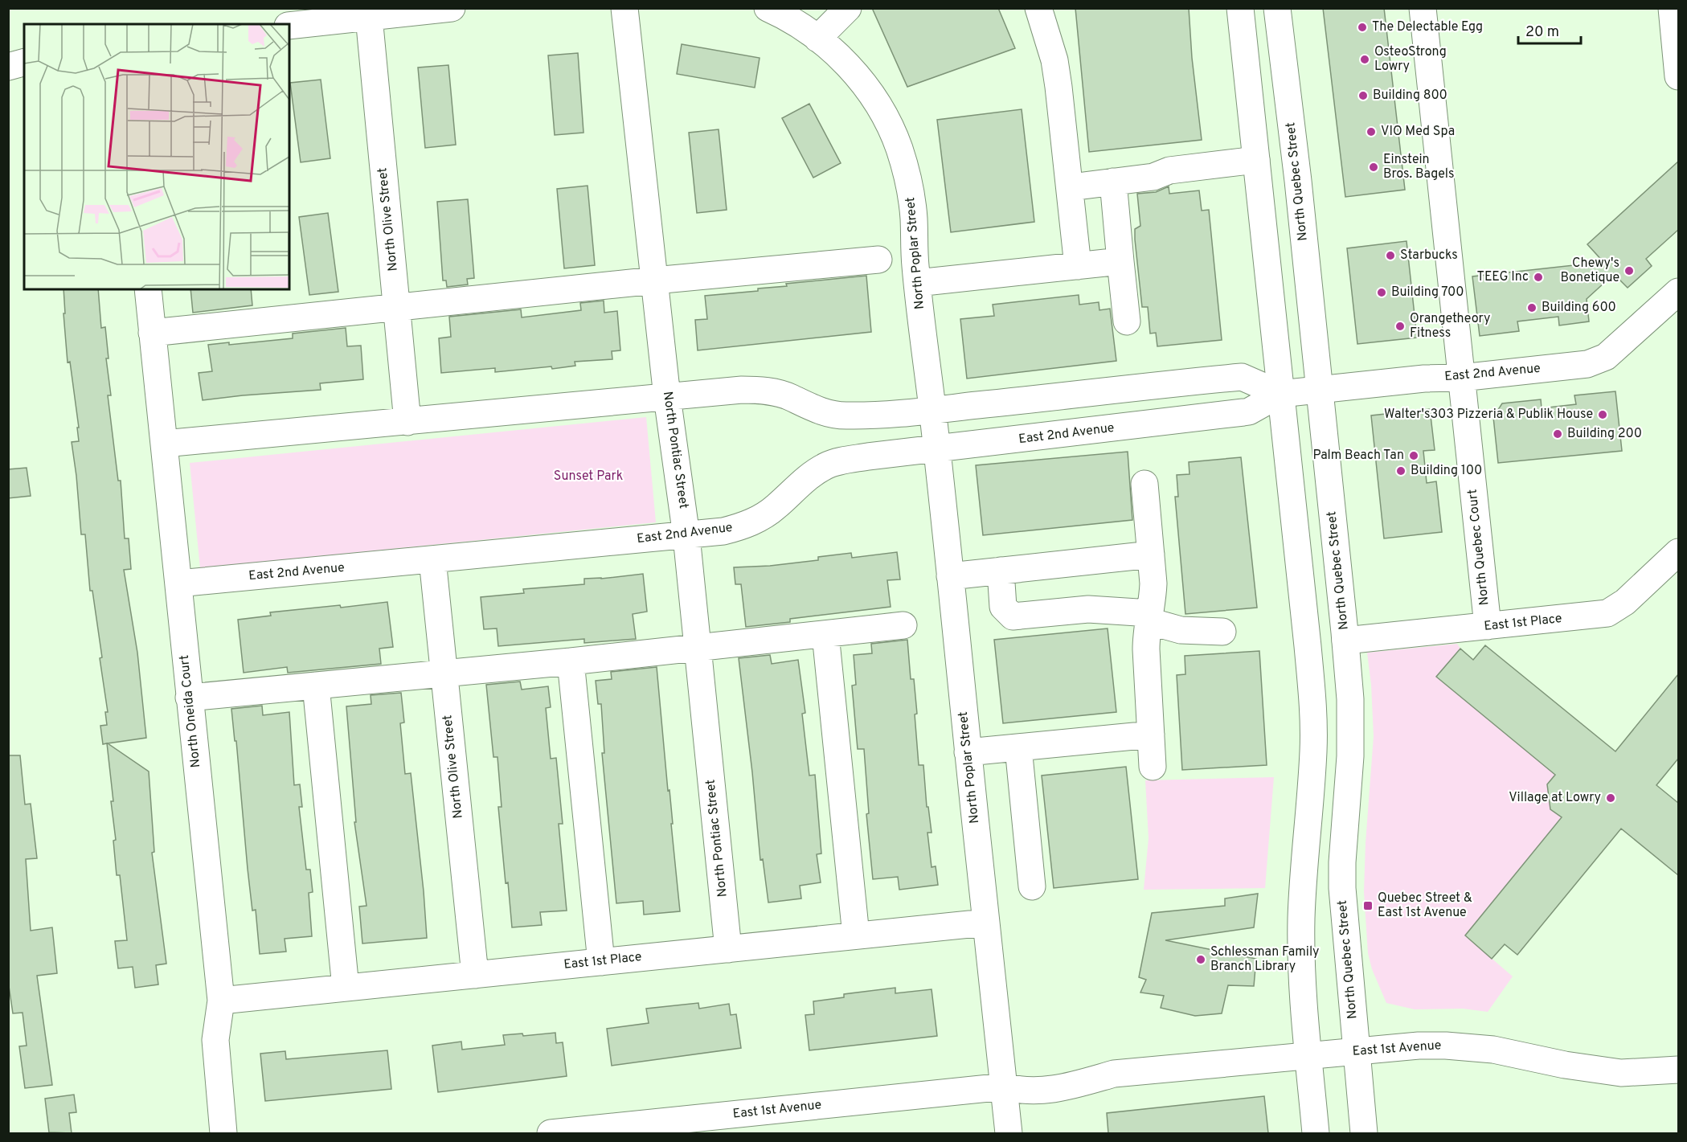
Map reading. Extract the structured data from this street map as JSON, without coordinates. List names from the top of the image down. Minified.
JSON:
{"streets":{"street":["North Quebec Street","North Olive Street","North Poplar Street","East 2nd Avenue","North Pontiac Street","North Quebec Court","East 1st Place","North Oneida Court","East 1st Avenue"]},"crossings":[["North Quebec Street","East 2nd Avenue"],["North Quebec Street","East 1st Place"],["North Quebec Street","East 1st Avenue"],["North Olive Street","East 2nd Avenue"],["North Olive Street","East 1st Place"],["North Poplar Street","East 2nd Avenue"],["North Poplar Street","East 1st Place"],["North Poplar Street","East 1st Avenue"],["East 2nd Avenue","North Pontiac Street"],["East 2nd Avenue","North Quebec Court"],["East 2nd Avenue","North Oneida Court"],["North Pontiac Street","East 1st Place"],["North Quebec Court","East 1st Place"],["East 1st Place","North Oneida Court"]],"parks":["Sunset Park"],"places":{"other":["The Delectable Egg","OsteoStrong Lowry","Building 800","VIO Med Spa","Einstein Bros. Bagels","Starbucks","Chewy's Bonetique","TEEG Inc","Building 700","Building 600","Orangetheory Fitness","Walter's303 Pizzeria & Publik House","Building 200","Palm Beach Tan","Building 100","Village at Lowry","Schlessman Family Branch Library"],"transit":["Quebec Street & East 1st Avenue"]},"scale_bar":"20 m"}
